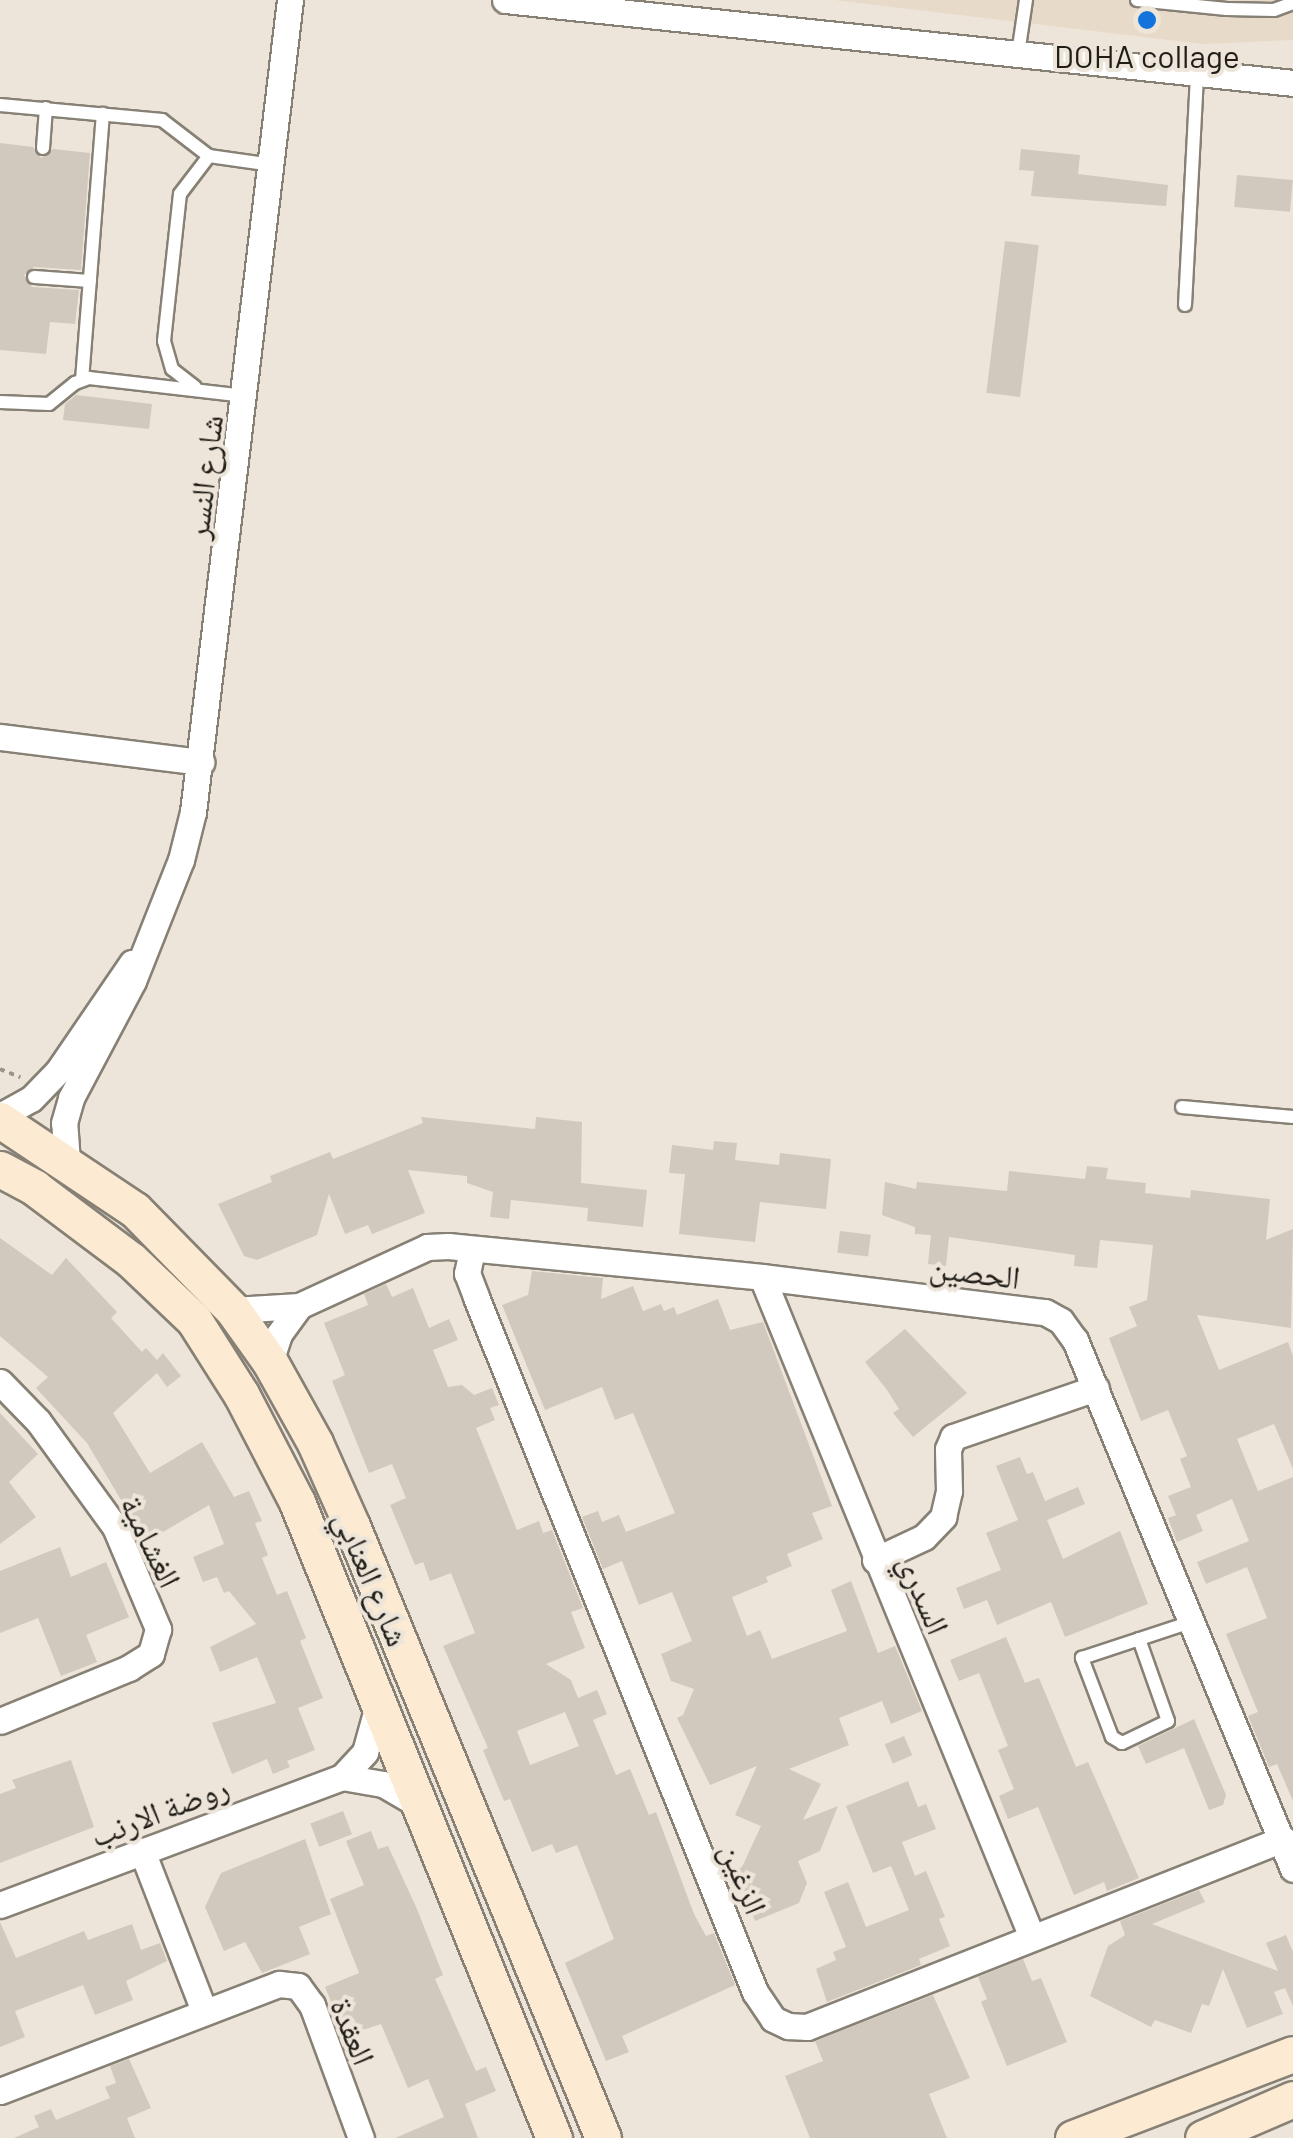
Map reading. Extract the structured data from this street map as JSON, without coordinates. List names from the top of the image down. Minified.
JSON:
{"streets":{"street":["شارع النسر","الحصين","الغشامية","شارع العنابي","السدري","روضة الارنب","الزغين","العقدة"]},"crossings":[["شارع النسر","شارع العنابي"],["الحصين","شارع العنابي"],["الحصين","السدري"],["الحصين","الزغين"],["السدري","الزغين"]],"places":["DOHA collage"]}
